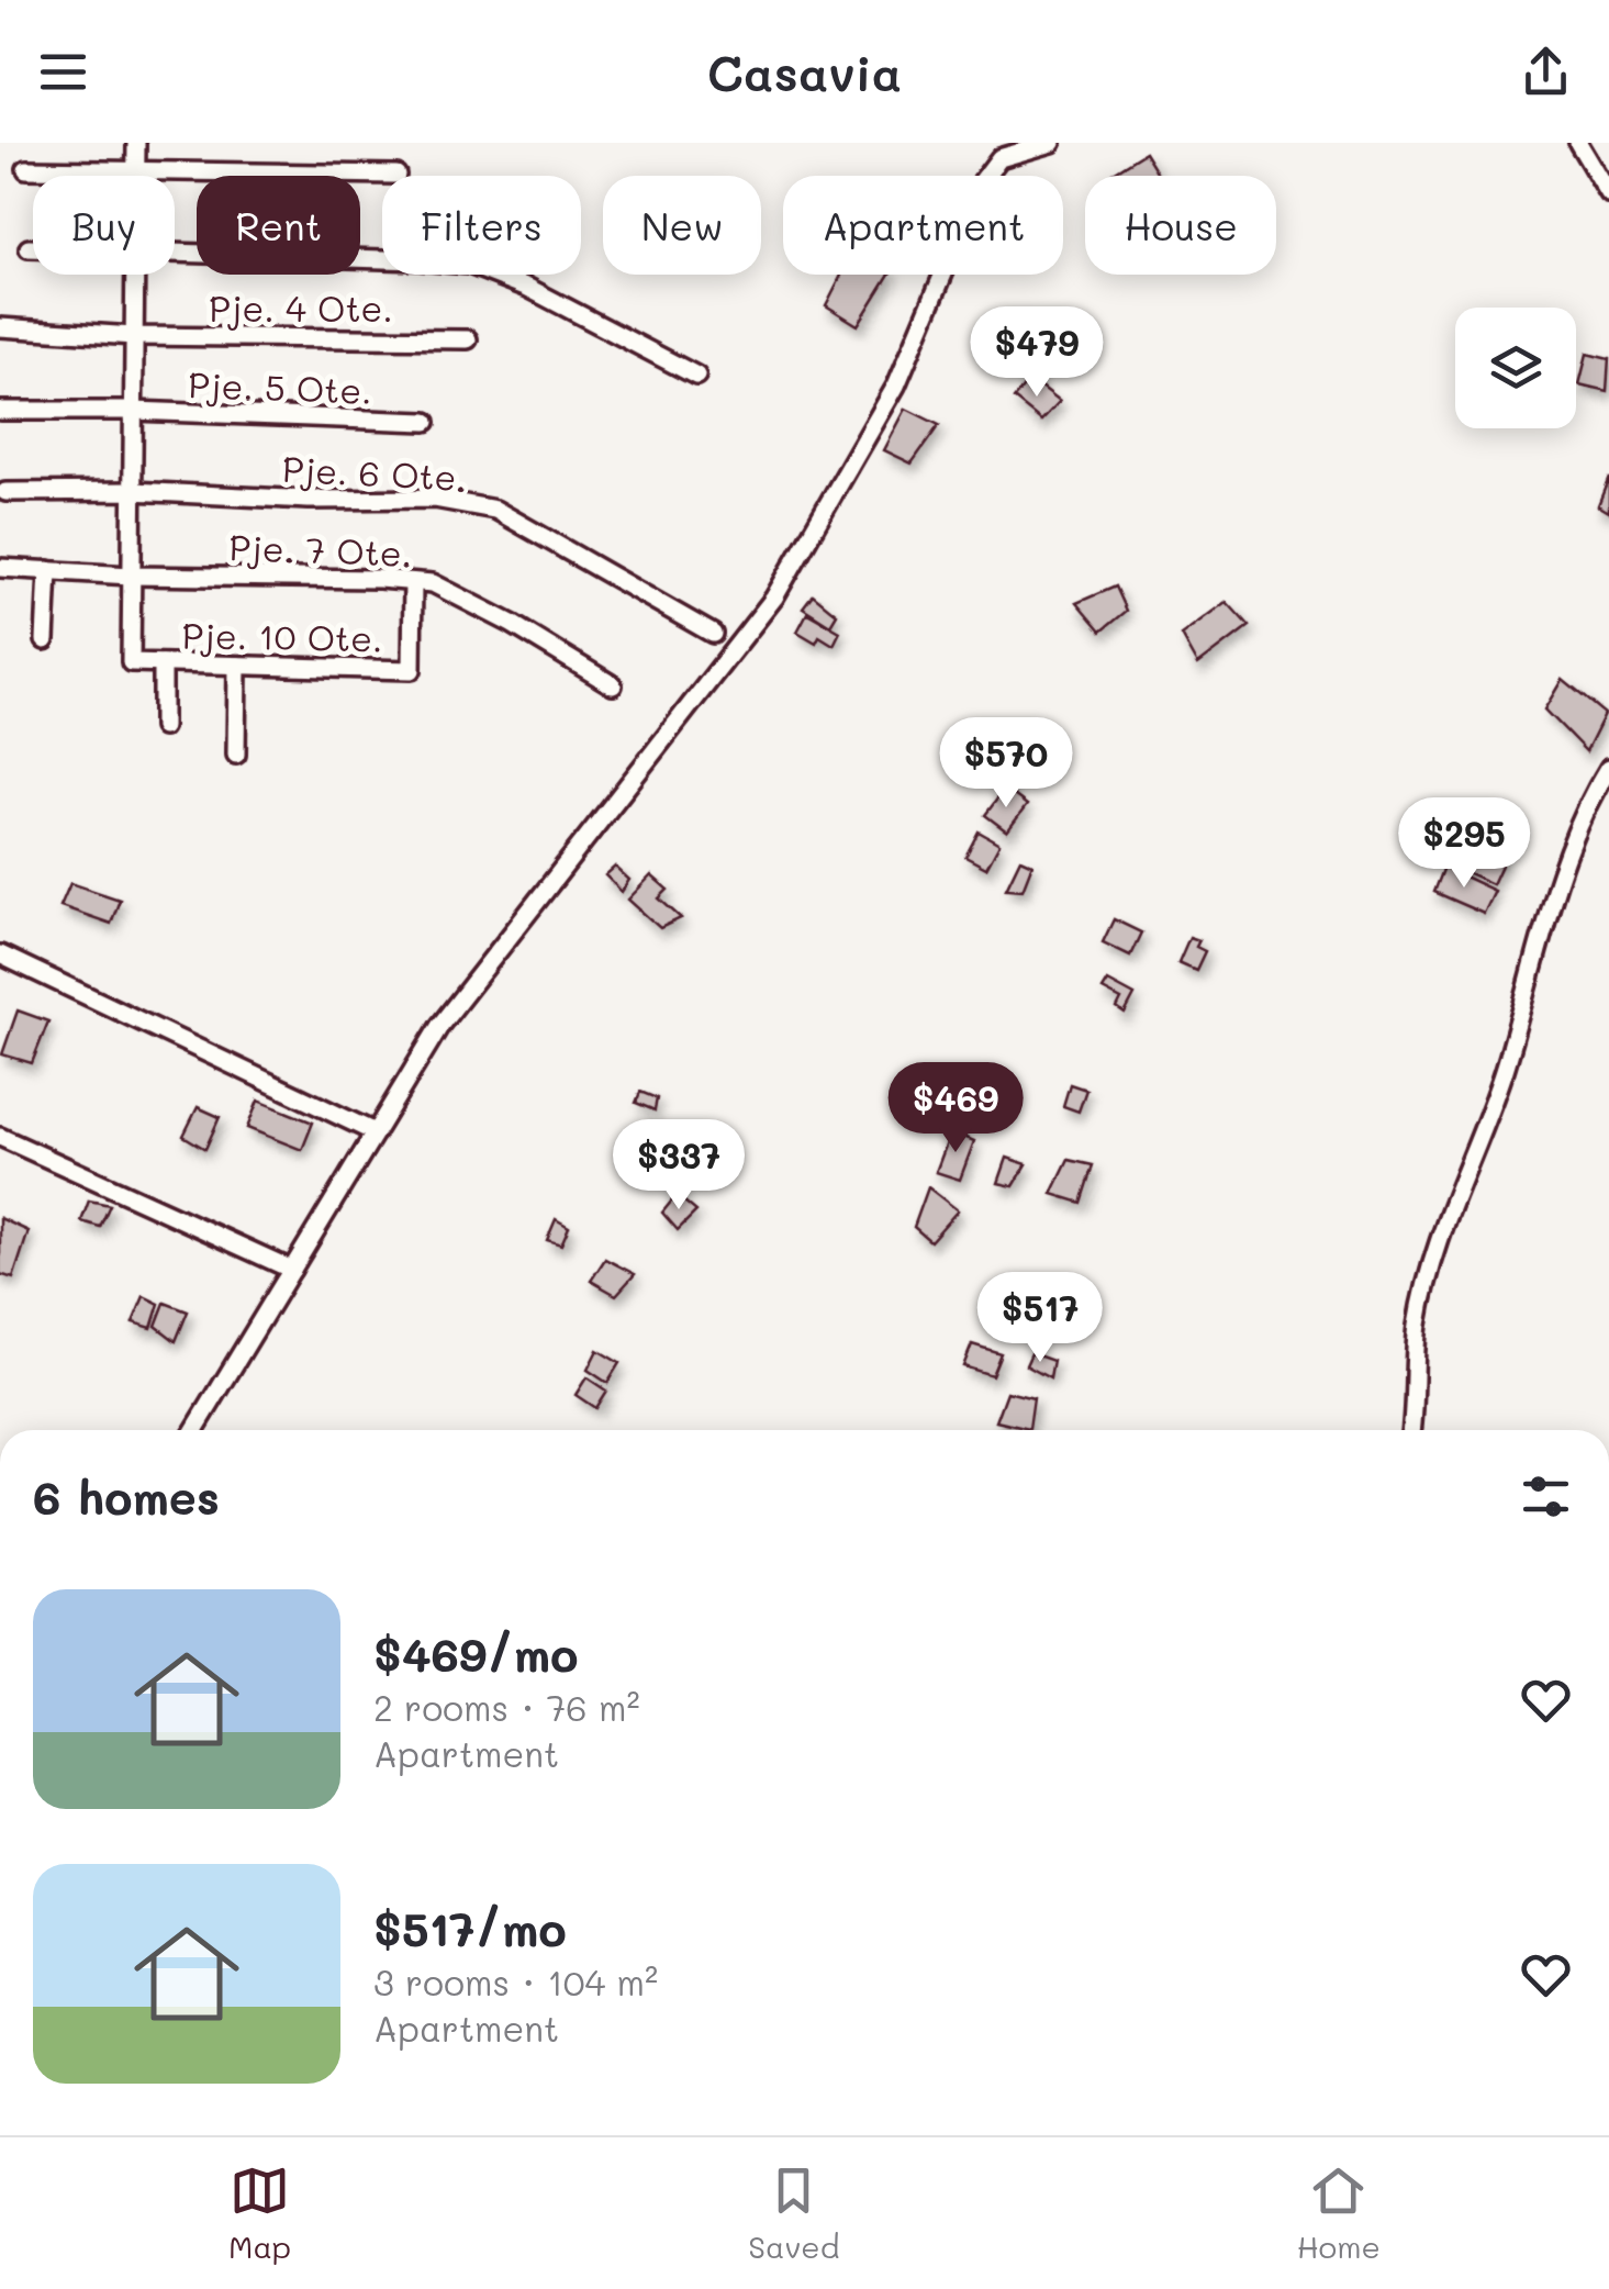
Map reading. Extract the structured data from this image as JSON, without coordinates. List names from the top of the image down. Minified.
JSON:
{"streets":{"street":["Pje. 4 Ote.","Pje. 5 Ote.","Pje. 6 Ote.","Pje. 7 Ote.","Pje. 10 Ote."]},"crossings":[["Pje. 7 Ote.","Pje. 10 Ote."]],"page":{"header":"Casavia","chip":["Buy","Rent","Filters","New","Apartment","House"],"price":["$479","$570","$295","$469","$337","$517"],"heading":"6 homes","list":[{"name":"$469/mo","note":"2 rooms · 76 m² · Apartment"},{"name":"$517/mo","note":"3 rooms · 104 m² · Apartment"}],"tabs":["Map","Saved","Home"]}}
